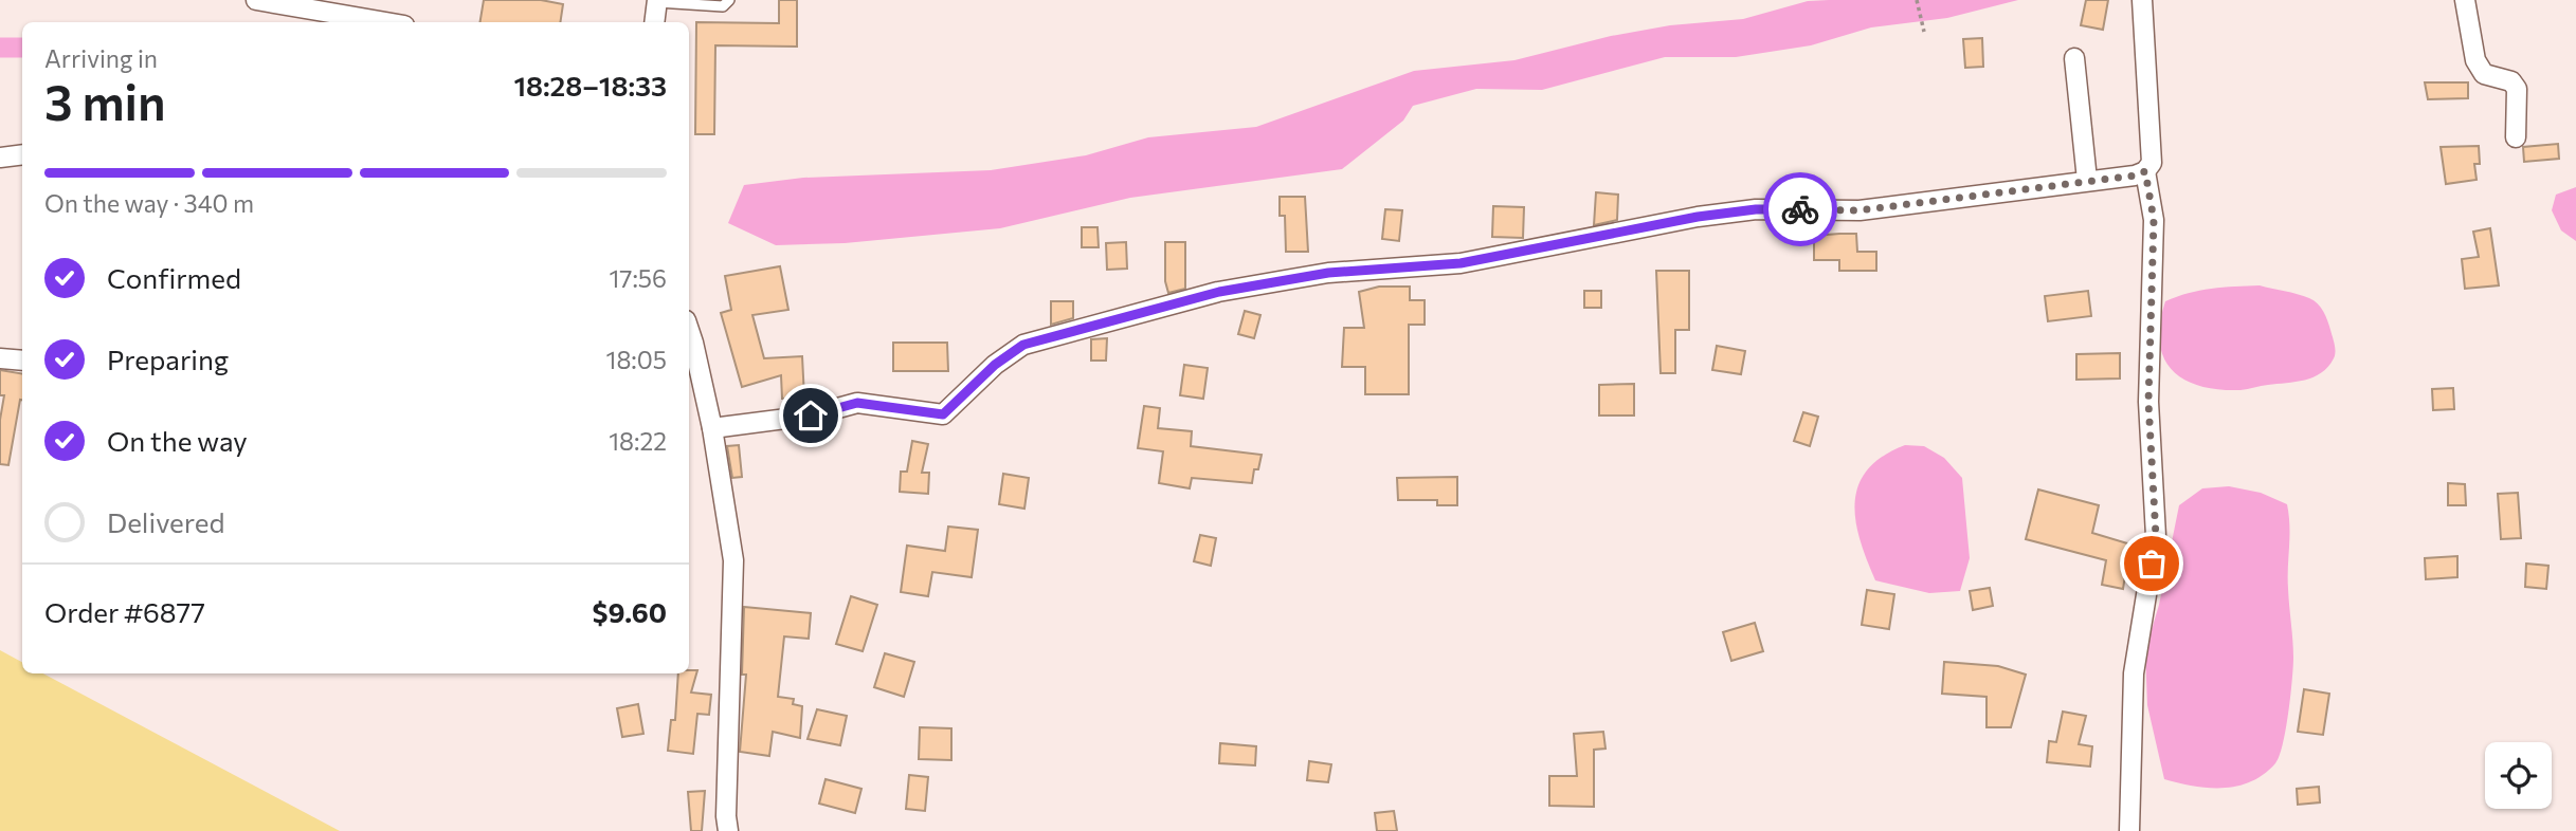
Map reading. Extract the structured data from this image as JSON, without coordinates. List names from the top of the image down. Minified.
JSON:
{"page":{"heading":["3 min","Arriving in","18:28–18:33"],"panel":["Order #6877","$9.60"],"bar":"On the way · 340 m","list":[["Confirmed","17:56"],["Preparing","18:05"],["On the way","18:22"],"Delivered"]}}
